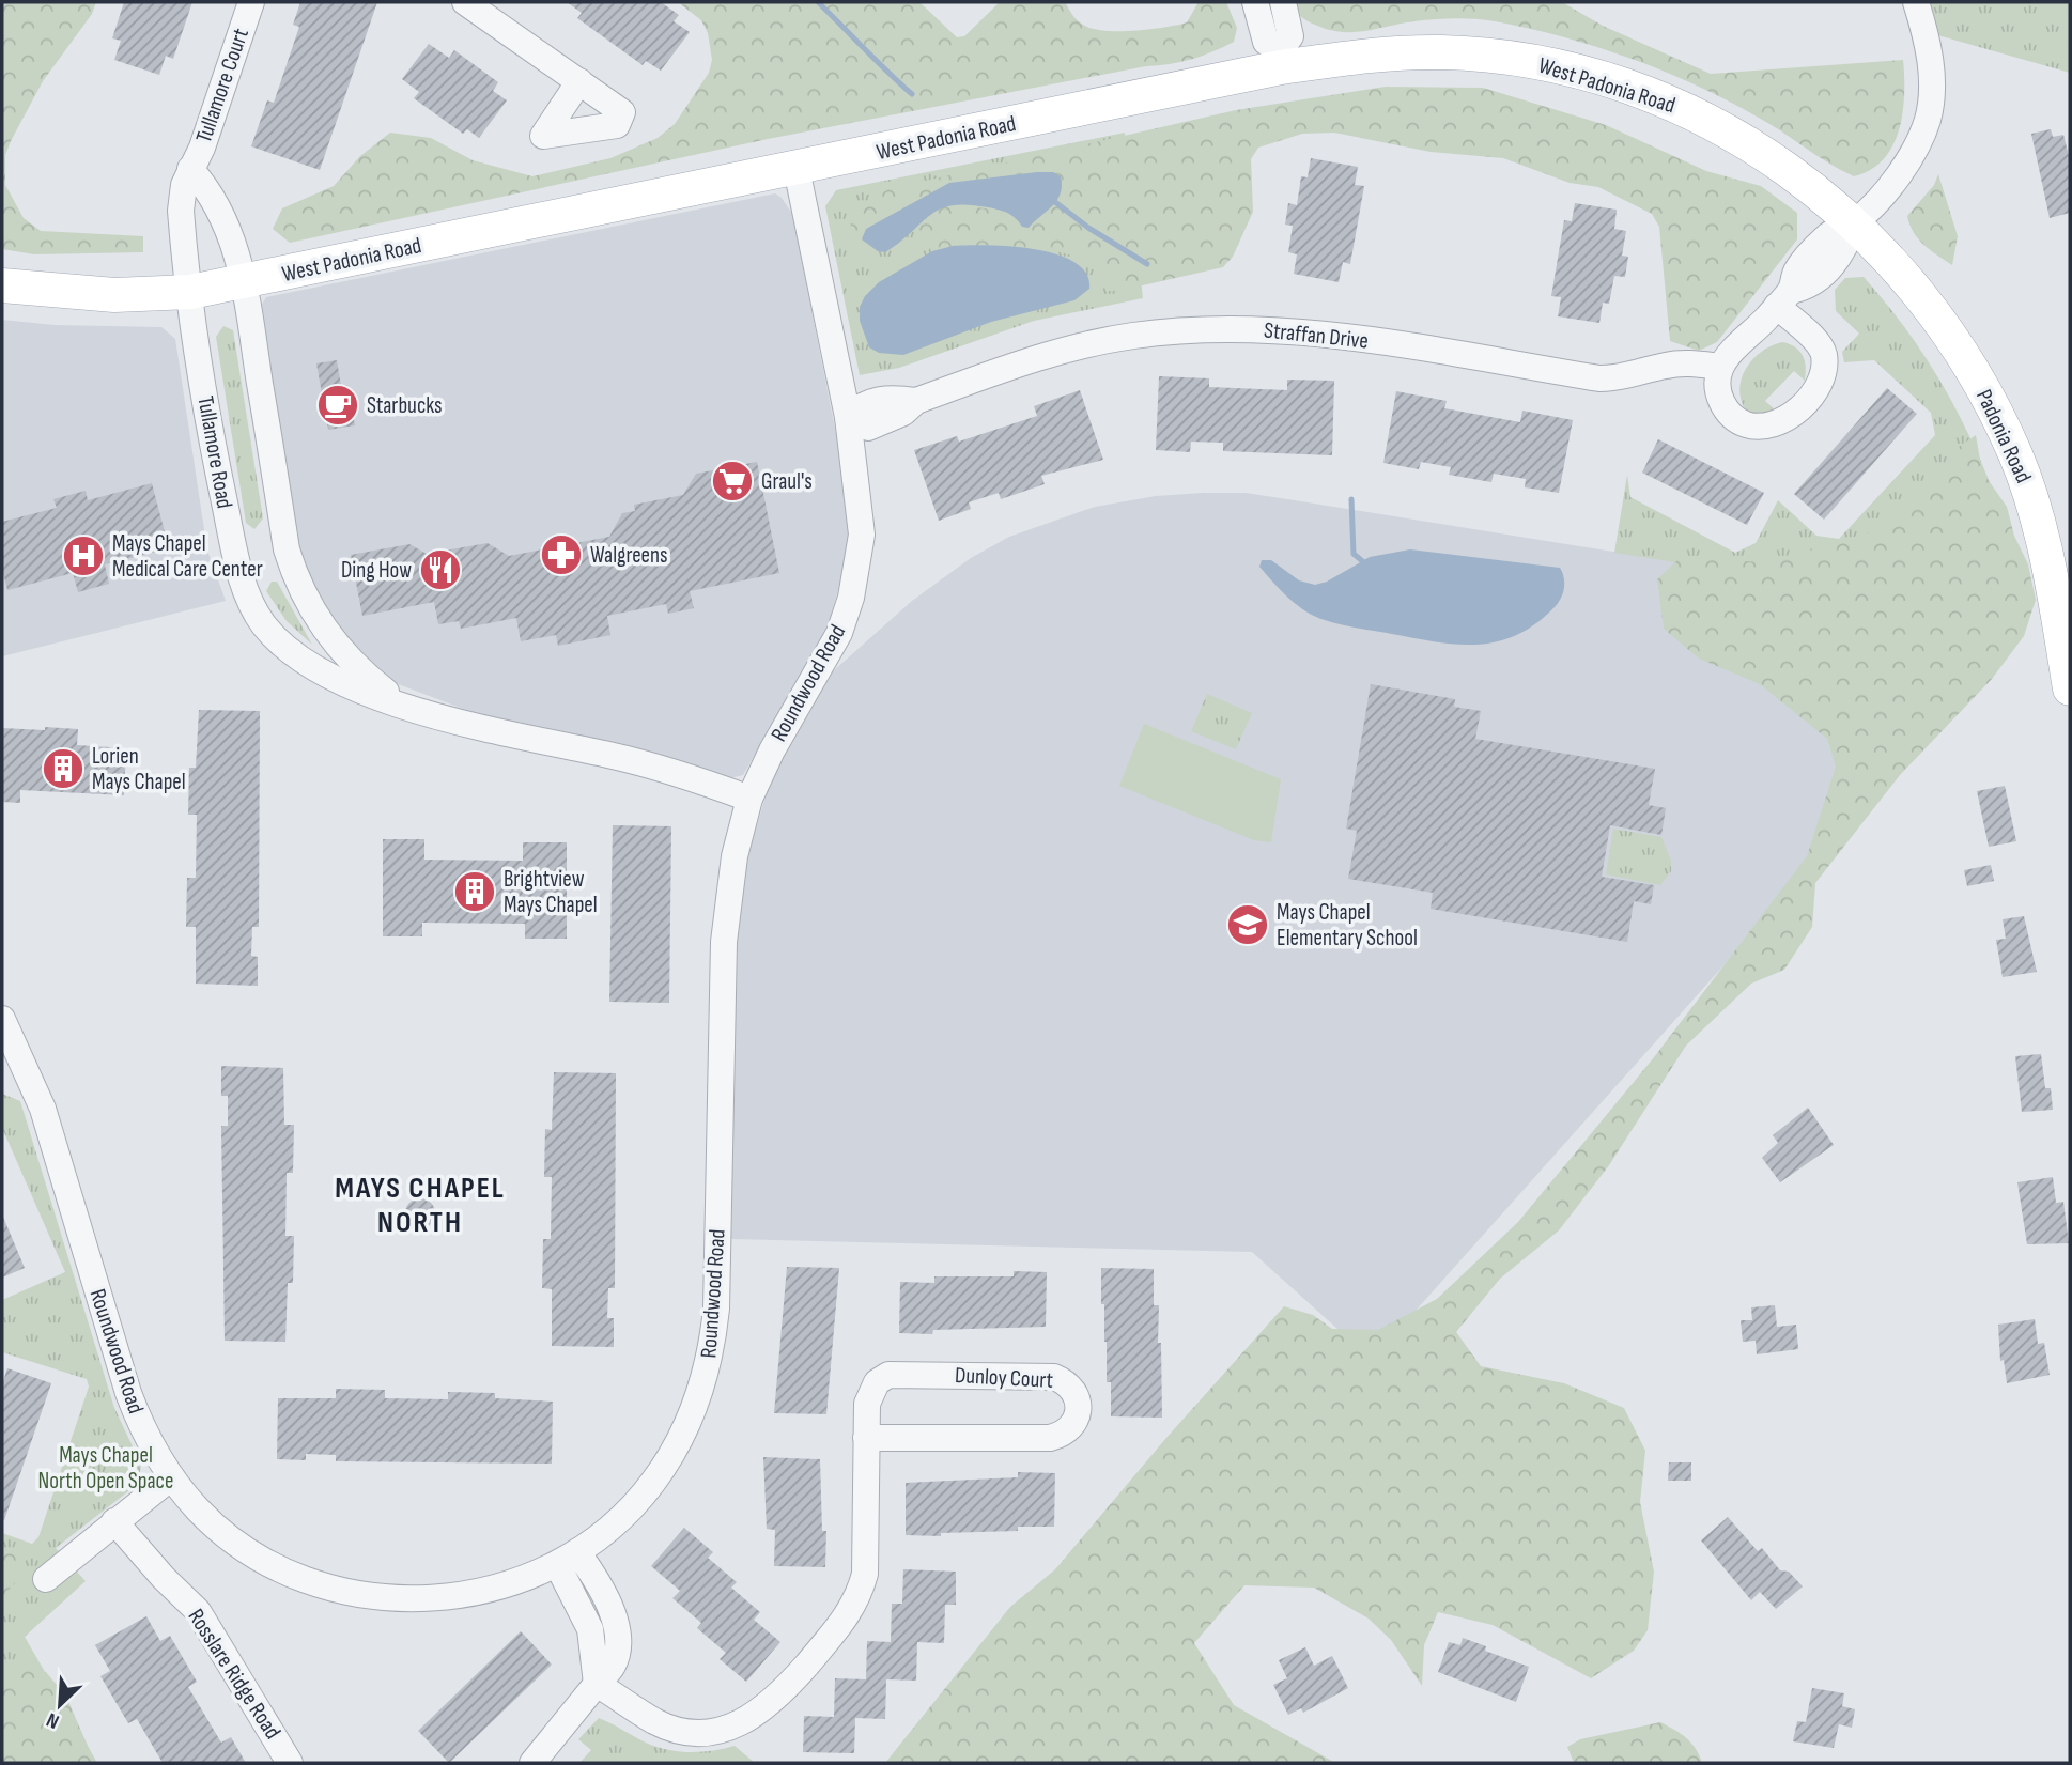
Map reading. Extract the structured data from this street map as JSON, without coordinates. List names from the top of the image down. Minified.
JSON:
{"streets":{"main road":["West Padonia Road","Padonia Road"],"street":["Tullamore Court","Straffan Drive","Tullamore Road","Roundwood Road","Dunloy Court","Rosslare Ridge Road"]},"crossings":[["Tullamore Court","West Padonia Road"],["Tullamore Court","Tullamore Road"],["West Padonia Road","Padonia Road"],["West Padonia Road","Tullamore Road"],["West Padonia Road","Roundwood Road"],["Straffan Drive","Roundwood Road"],["Tullamore Road","Roundwood Road"]],"districts":["MAYS CHAPEL NORTH"],"parks":["Mays Chapel North Open Space"],"places":{"cafe":["Starbucks"],"supermarket":["Graul's"],"pharmacy":["Walgreens"],"hospital":["Mays Chapel Medical Care Center"],"restaurant":["Ding How"],"building":["Lorien Mays Chapel","Brightview Mays Chapel"],"school or university":["Mays Chapel Elementary School"]},"north":"bottom left"}
